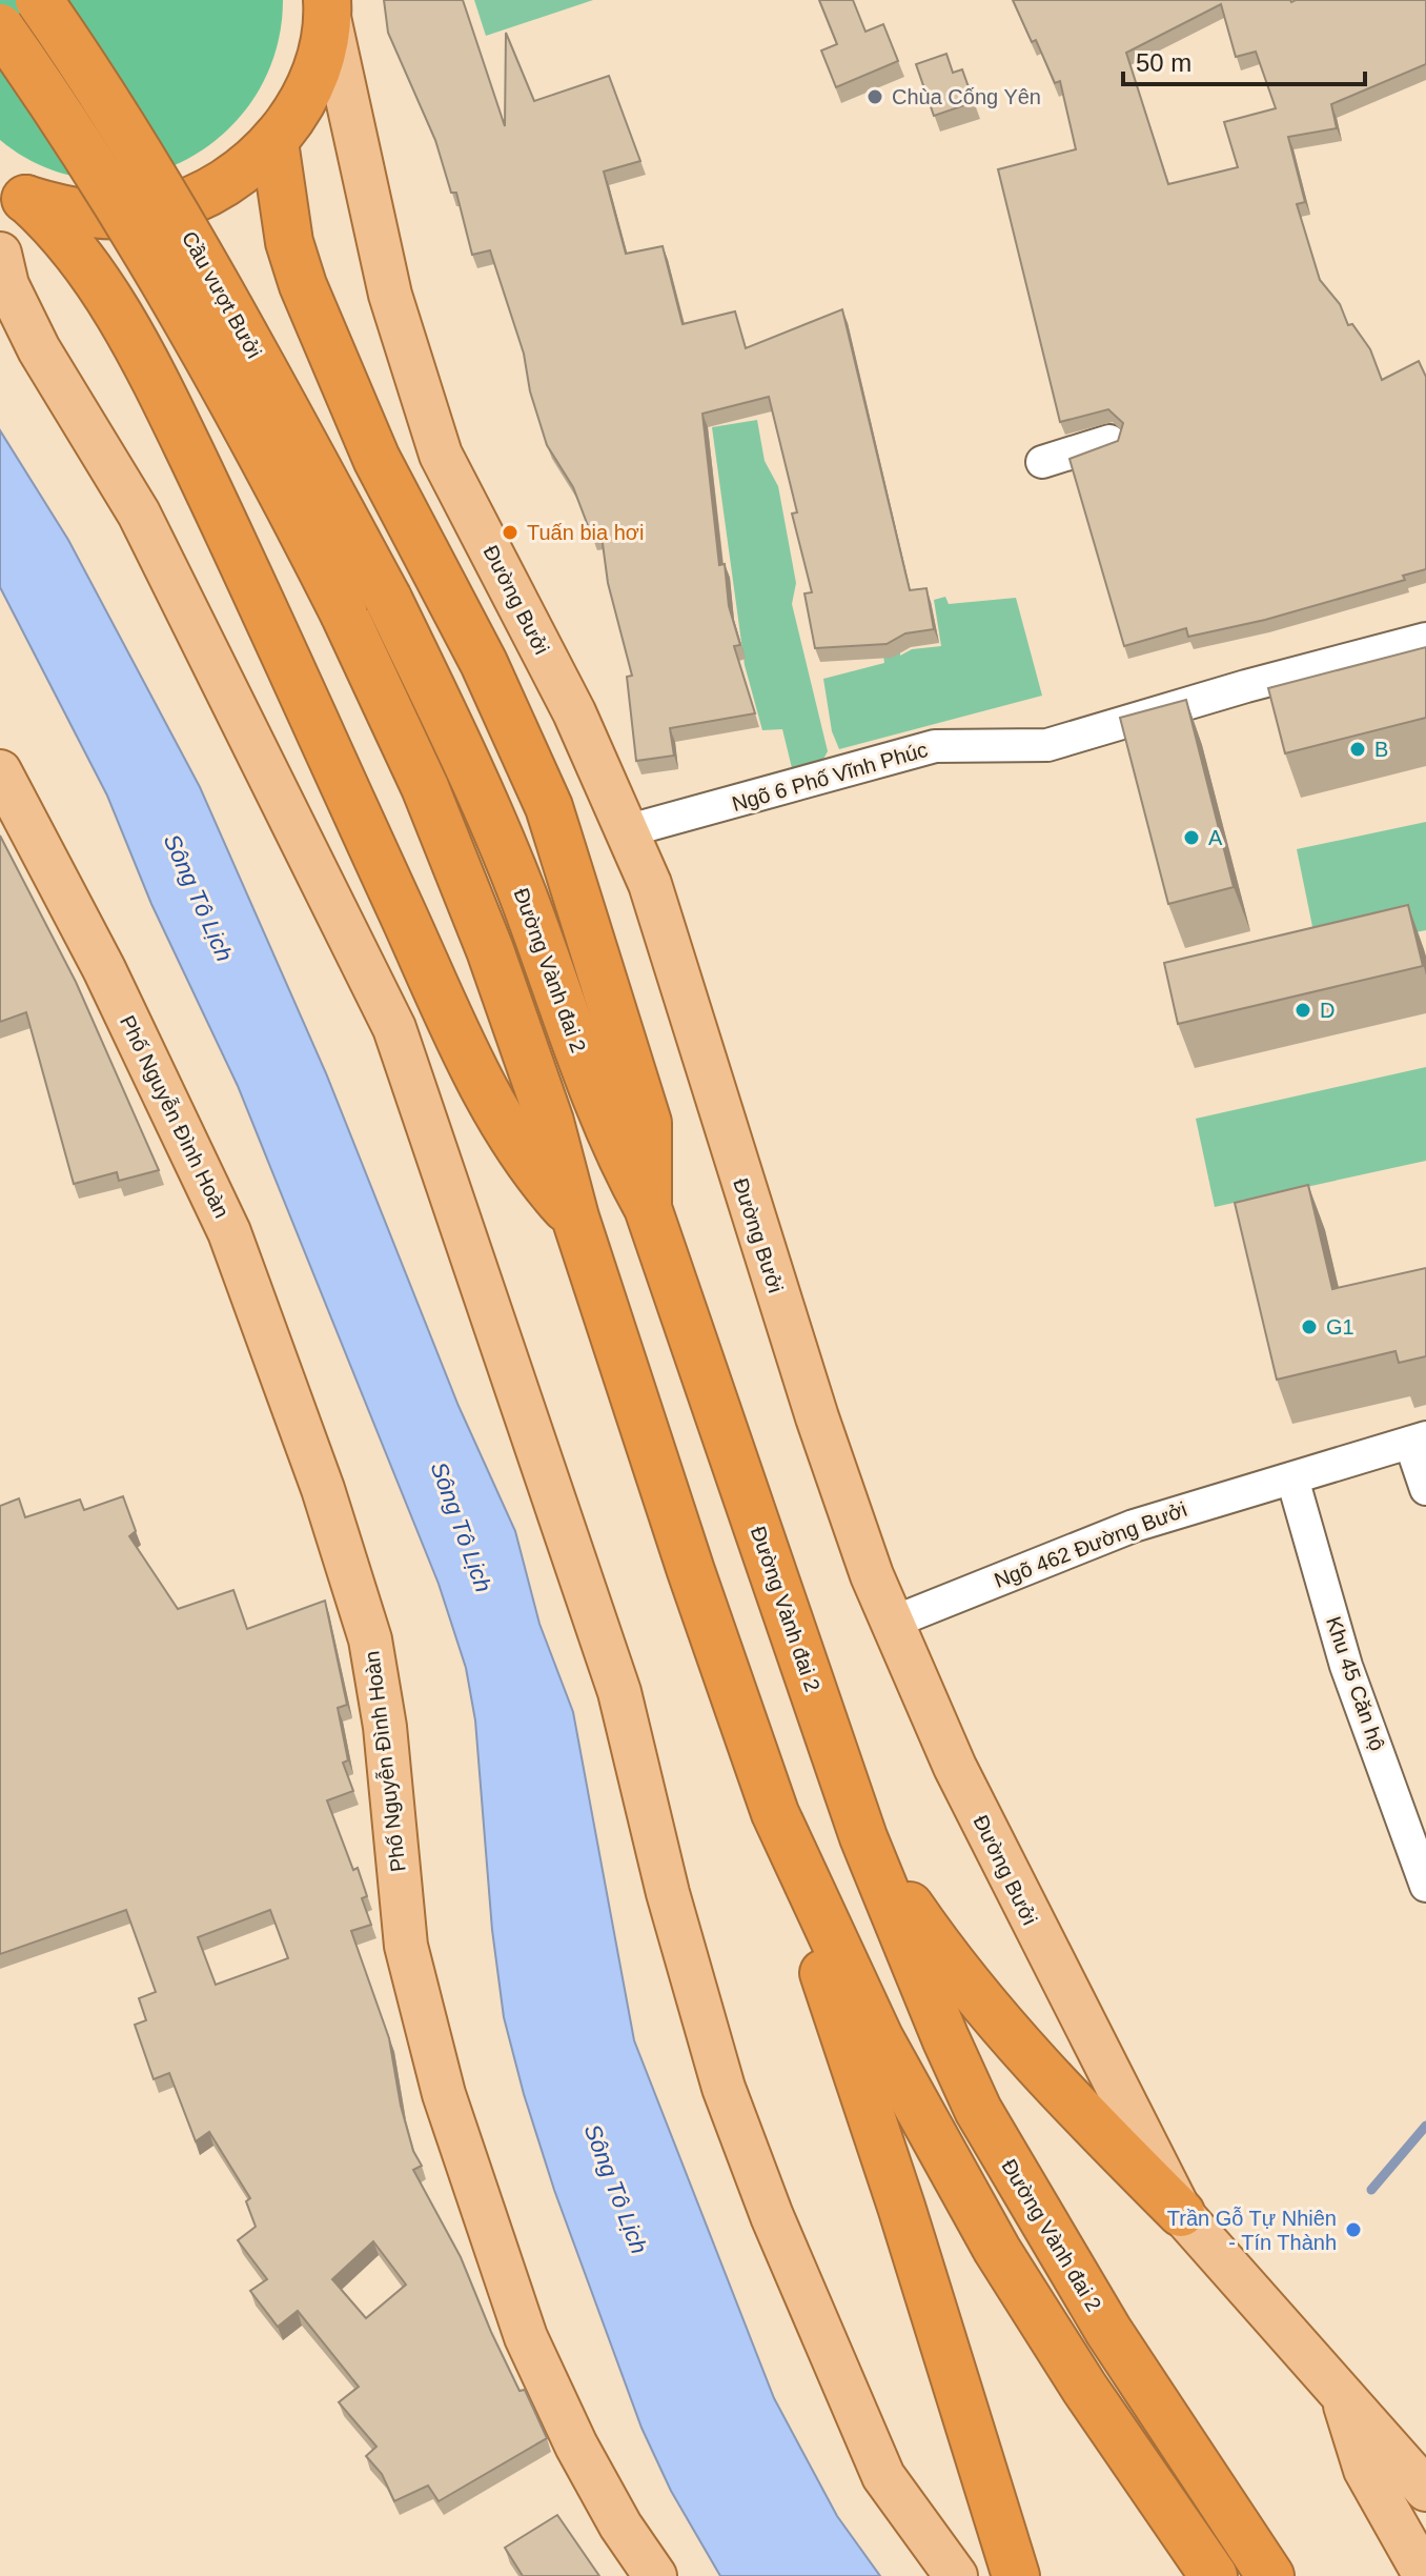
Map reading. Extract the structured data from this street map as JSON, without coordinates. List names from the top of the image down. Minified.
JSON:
{"streets":{"highway":["Cầu vượt Bưởi","Đường Vành đai 2"],"main road":["Đường Bưởi","Phố Nguyễn Đình Hoàn"],"street":["Ngõ 6 Phố Vĩnh Phúc","Ngõ 462 Đường Bưởi","Khu 45 Căn hộ"]},"crossings":[["Cầu vượt Bưởi","Đường Vành đai 2"],["Đường Bưởi","Ngõ 6 Phố Vĩnh Phúc"],["Đường Bưởi","Ngõ 462 Đường Bưởi"],["Ngõ 462 Đường Bưởi","Khu 45 Căn hộ"]],"water":["Sông Tô Lịch"],"places":["Chùa Cống Yên","Tuấn bia hơi","B","A","D","G1","Trần Gỗ Tự Nhiên - Tín Thành"],"scale_bar":"50 m"}
